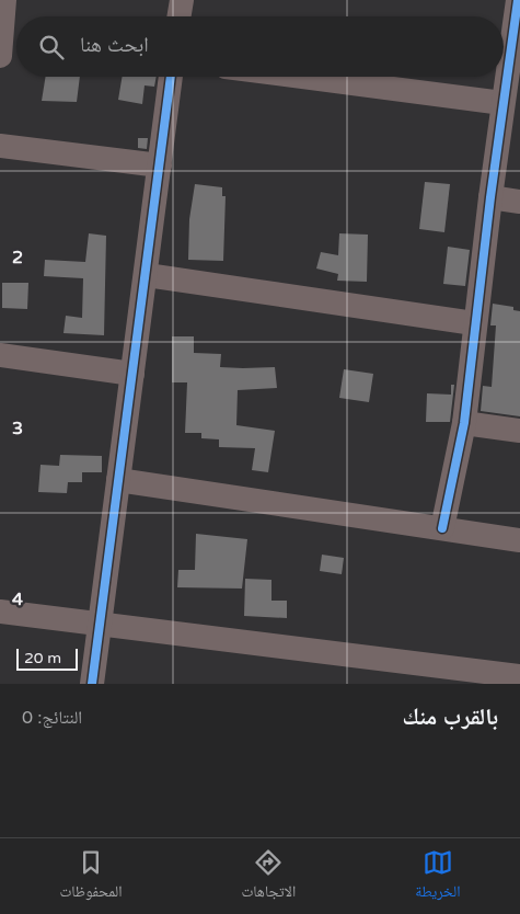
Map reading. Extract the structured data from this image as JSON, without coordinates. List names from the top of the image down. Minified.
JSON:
{"scale_bar":"20 m","page":{"search":"ابحث هنا","scale":"20 m","heading":["بالقرب منك","النتائج: 0"],"nav":["الخريطة","الاتجاهات","المحفوظات"]},"grid":{"rows":["2","3","4"]}}
